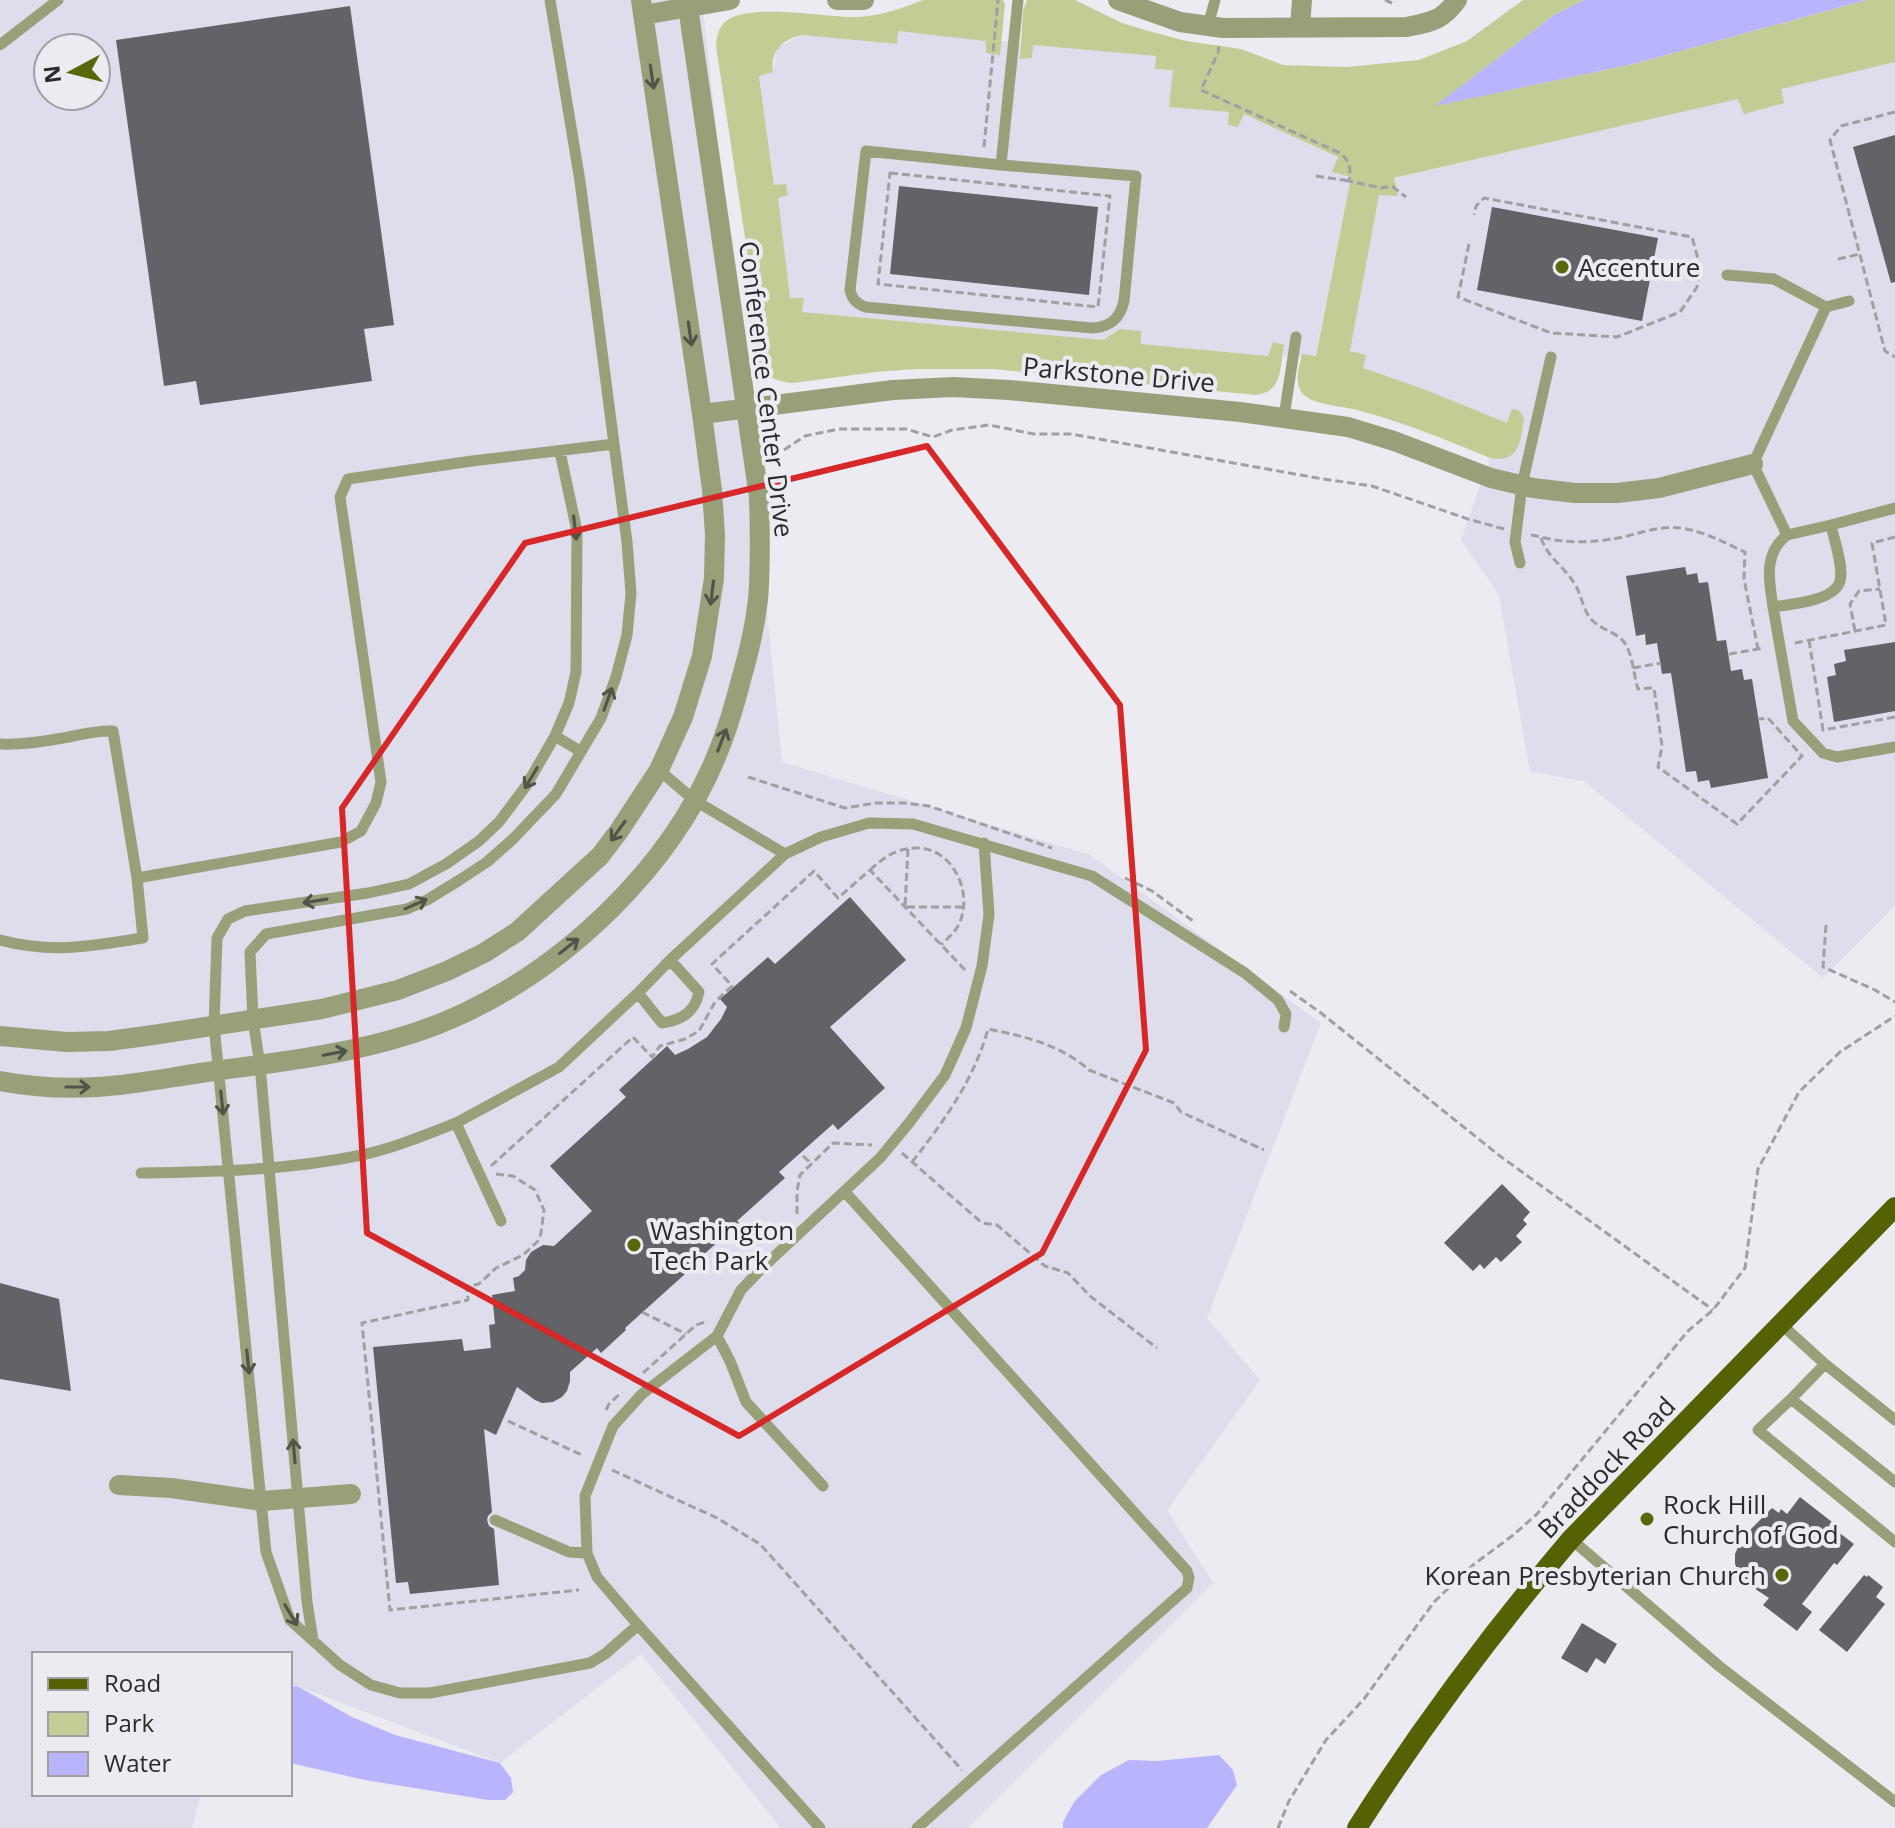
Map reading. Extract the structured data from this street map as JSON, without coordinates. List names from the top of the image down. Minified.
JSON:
{"streets":{"main road":["Braddock Road"],"street":["Parkstone Drive","Conference Center Drive"]},"crossings":[["Parkstone Drive","Conference Center Drive"]],"places":["Accenture","Washington Tech Park","Rock Hill Church of God","Korean Presbyterian Church"],"legend":["Road","Park","Water"],"north":"left"}
